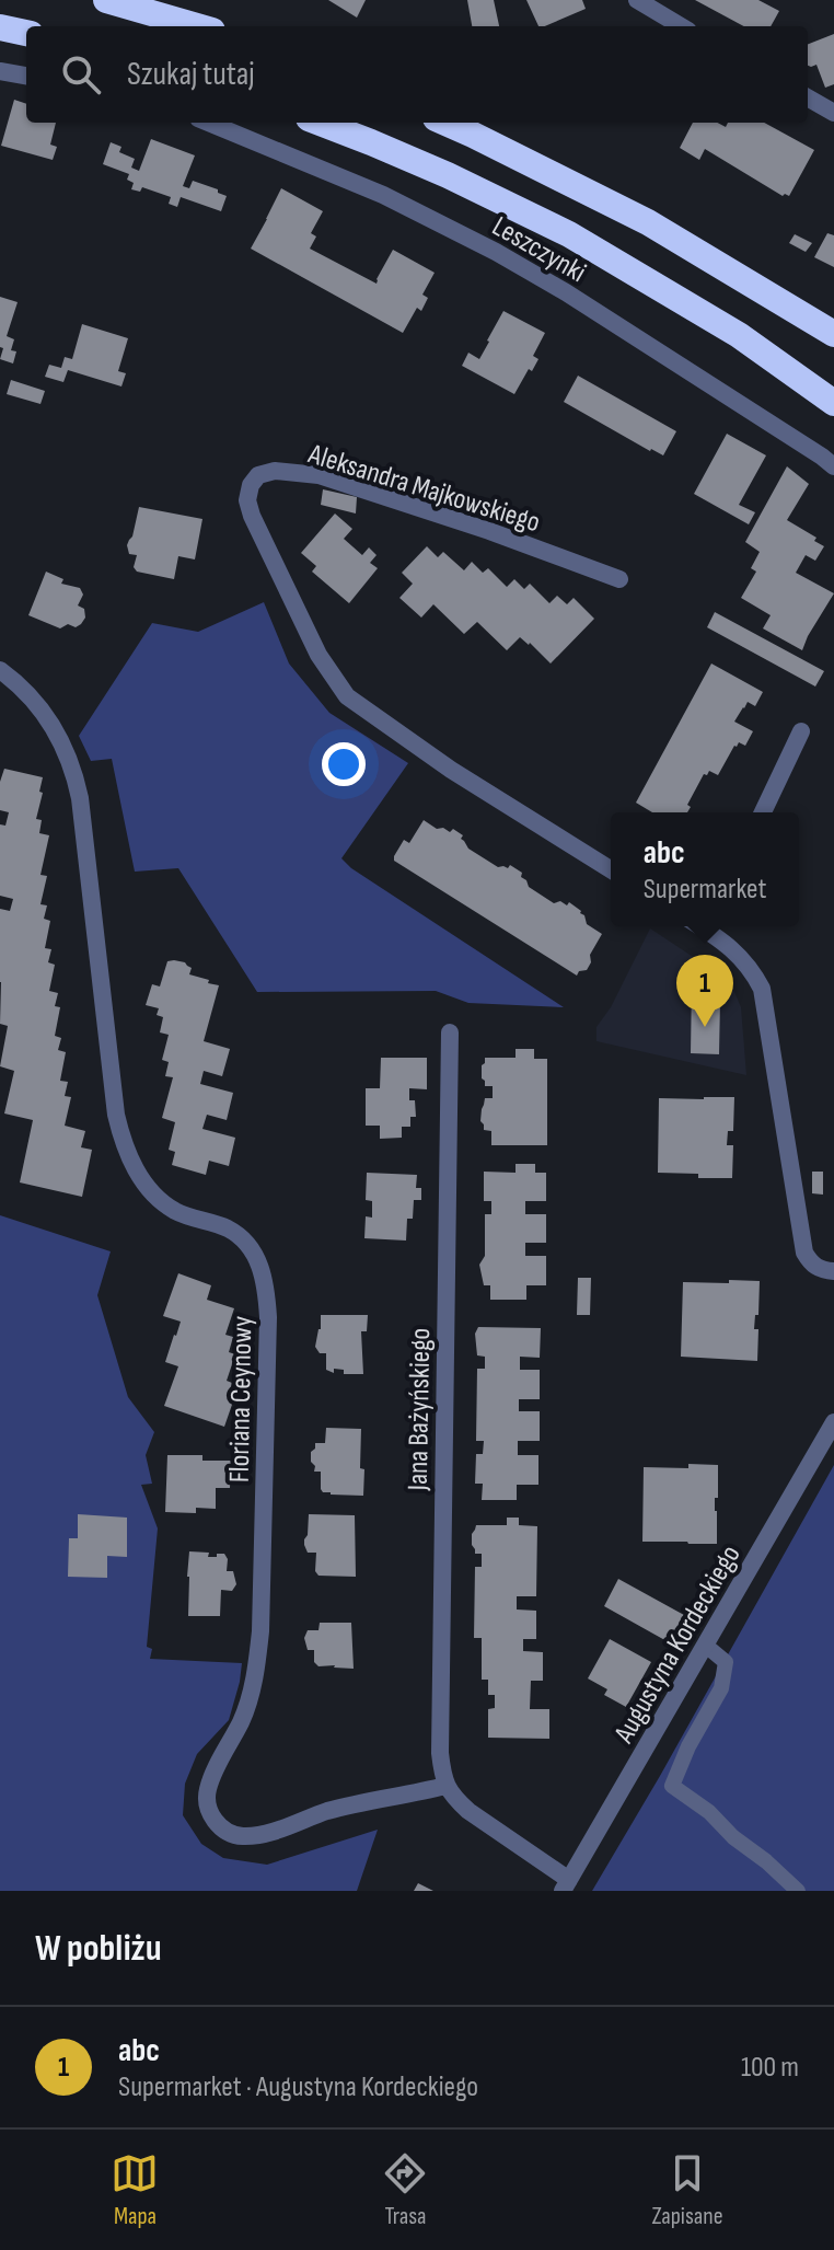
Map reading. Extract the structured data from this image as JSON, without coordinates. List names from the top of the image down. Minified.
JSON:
{"streets":{"street":["Leszczynki","Aleksandra Majkowskiego","Floriana Ceynowy","Jana Bażyńskiego","Augustyna Kordeckiego"]},"crossings":[["Floriana Ceynowy","Jana Bażyńskiego"]],"page":{"search":"Szukaj tutaj","popup":["abc","Supermarket"],"pins":"1","heading":"W pobliżu","list":[{"mark":"1","name":"abc","note":"Supermarket · Augustyna Kordeckiego","value":"100 m"}],"nav":["Mapa","Trasa","Zapisane"]}}
